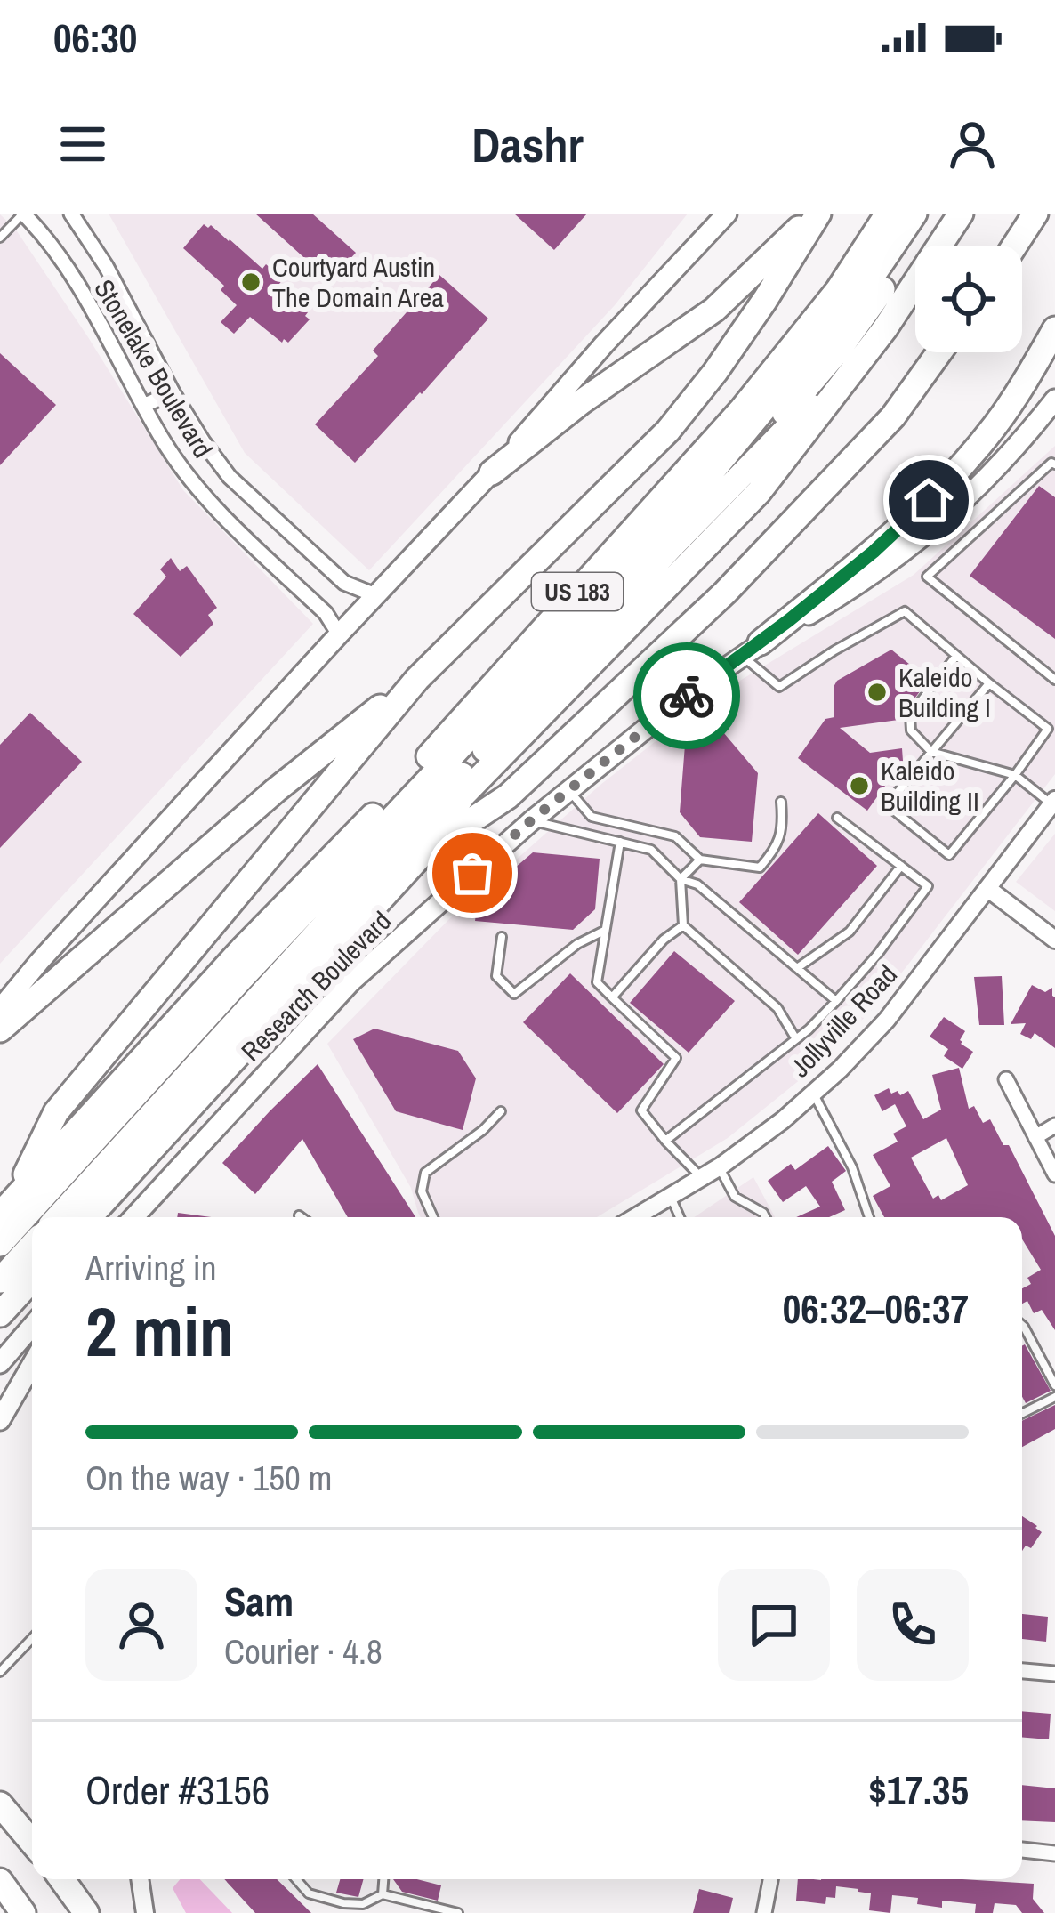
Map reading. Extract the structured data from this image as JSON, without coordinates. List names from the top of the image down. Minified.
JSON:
{"streets":{"highway":["US 183"],"main road":["Research Boulevard"],"street":["Stonelake Boulevard","Jollyville Road"]},"places":["Courtyard Austin The Domain Area","Kaleido Building I","Kaleido Building II"],"page":{"status":"06:30","header":"Dashr","heading":["2 min","Arriving in","06:32–06:37"],"panel":["Sam","Courier · 4.8","Order #3156","$17.35"],"bar":"On the way · 150 m"}}
